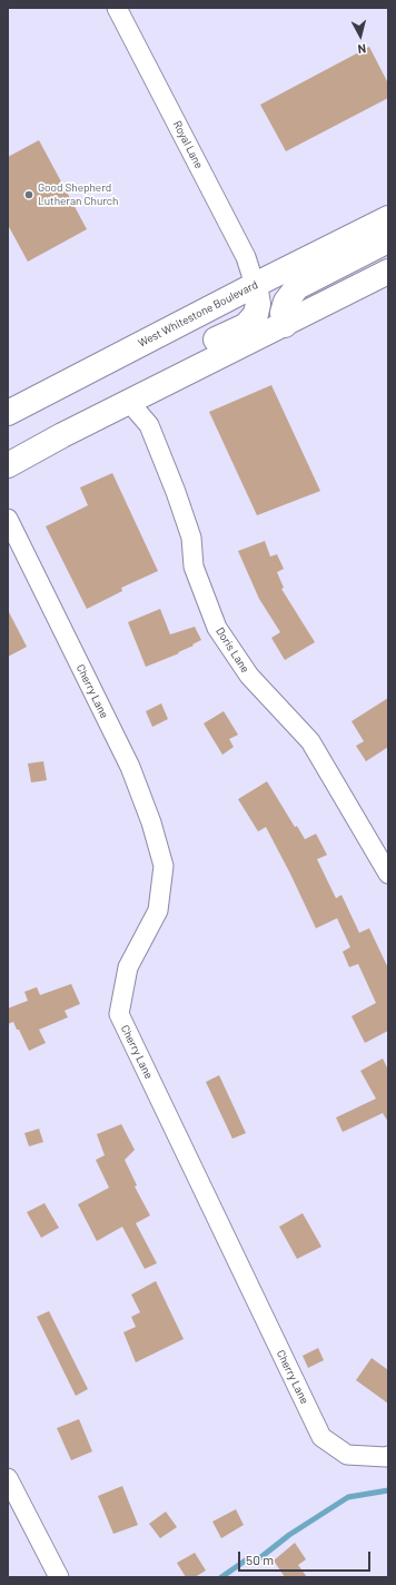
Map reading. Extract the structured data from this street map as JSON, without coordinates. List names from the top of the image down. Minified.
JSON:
{"streets":{"main road":["West Whitestone Boulevard"],"street":["Royal Lane","Doris Lane","Cherry Lane"]},"crossings":[["Royal Lane","West Whitestone Boulevard"]],"places":["Good Shepherd Lutheran Church"],"scale_bar":"50 m","north":"bottom"}
